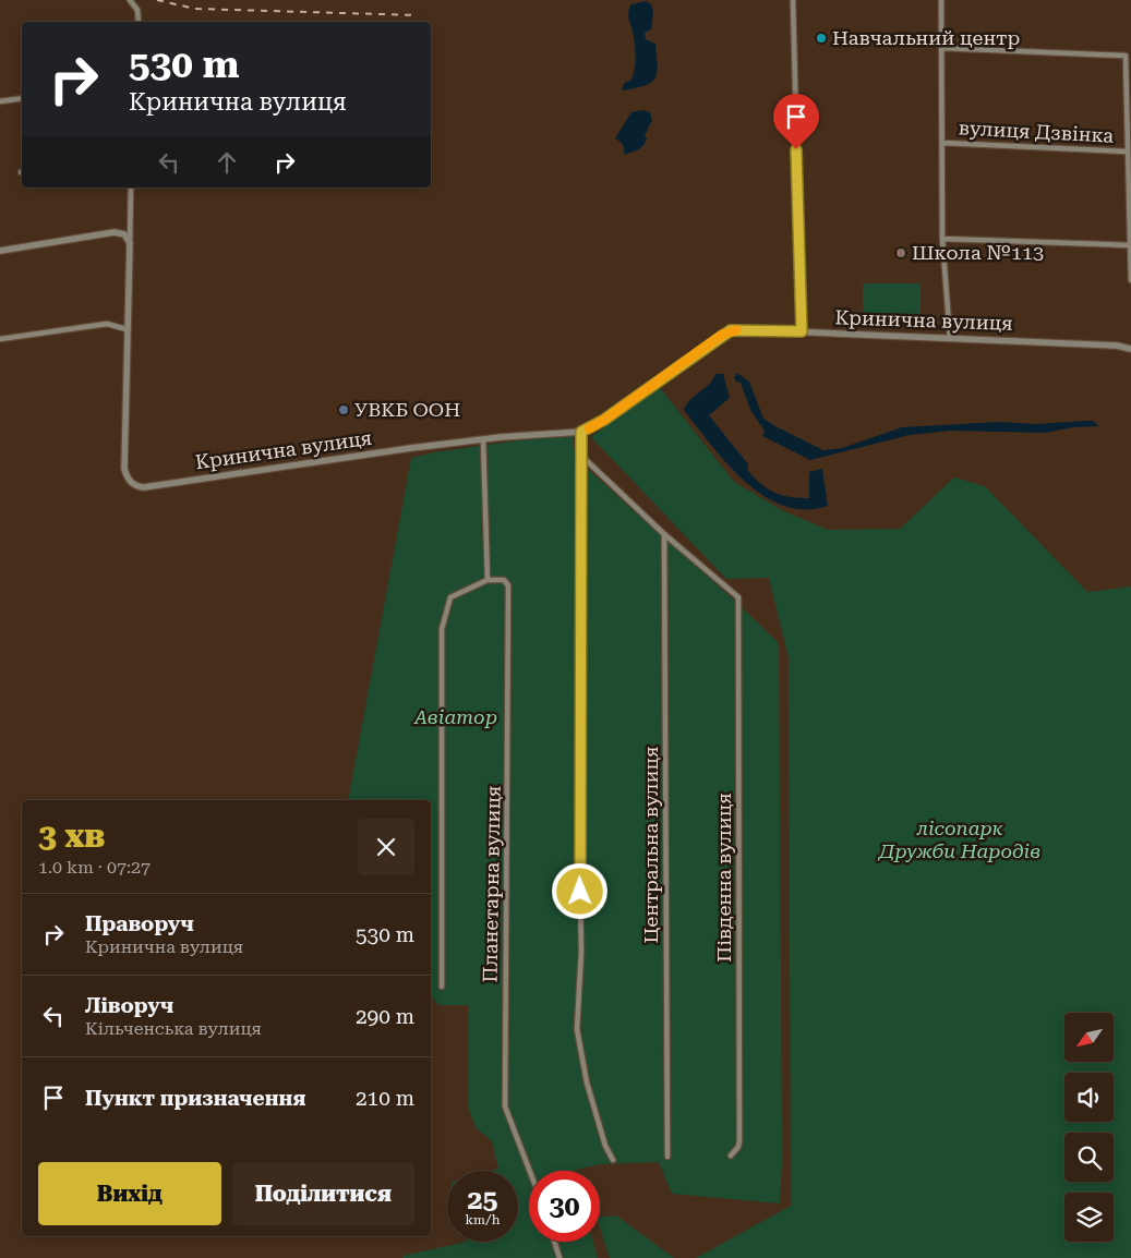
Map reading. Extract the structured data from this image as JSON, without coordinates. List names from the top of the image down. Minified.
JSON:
{"streets":{"street":["вулиця Дзвінка","Кринична вулиця","Центральна вулиця","Південна вулиця","Планетарна вулиця"]},"crossings":[["Центральна вулиця","Південна вулиця"]],"parks":["Авіатор","лісопарк Дружби Народів"],"places":["Навчальний центр","Школа №113","УВКБ ООН"],"north":"bottom left","page":{"turn":["530 m","Кринична вулиця"],"heading":["3 хв","1.0 km · 07:27"],"list":[{"name":"Праворуч","note":"Кринична вулиця","value":"530 m"},{"name":"Ліворуч","note":"Кільченська вулиця","value":"290 m"},{"name":"Пункт призначення","value":"210 m"}],"buttons":["Вихід","Поділитися"],"speed":"25 km/h","limit":"30"}}
